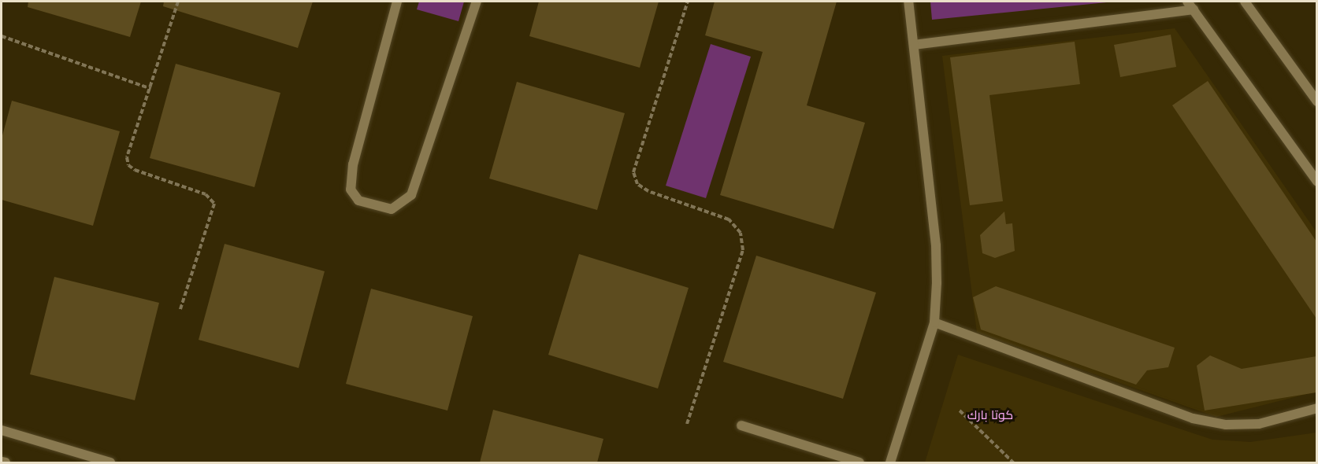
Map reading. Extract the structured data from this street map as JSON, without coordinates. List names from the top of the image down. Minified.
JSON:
{"parks":["كوتا بارك"]}
